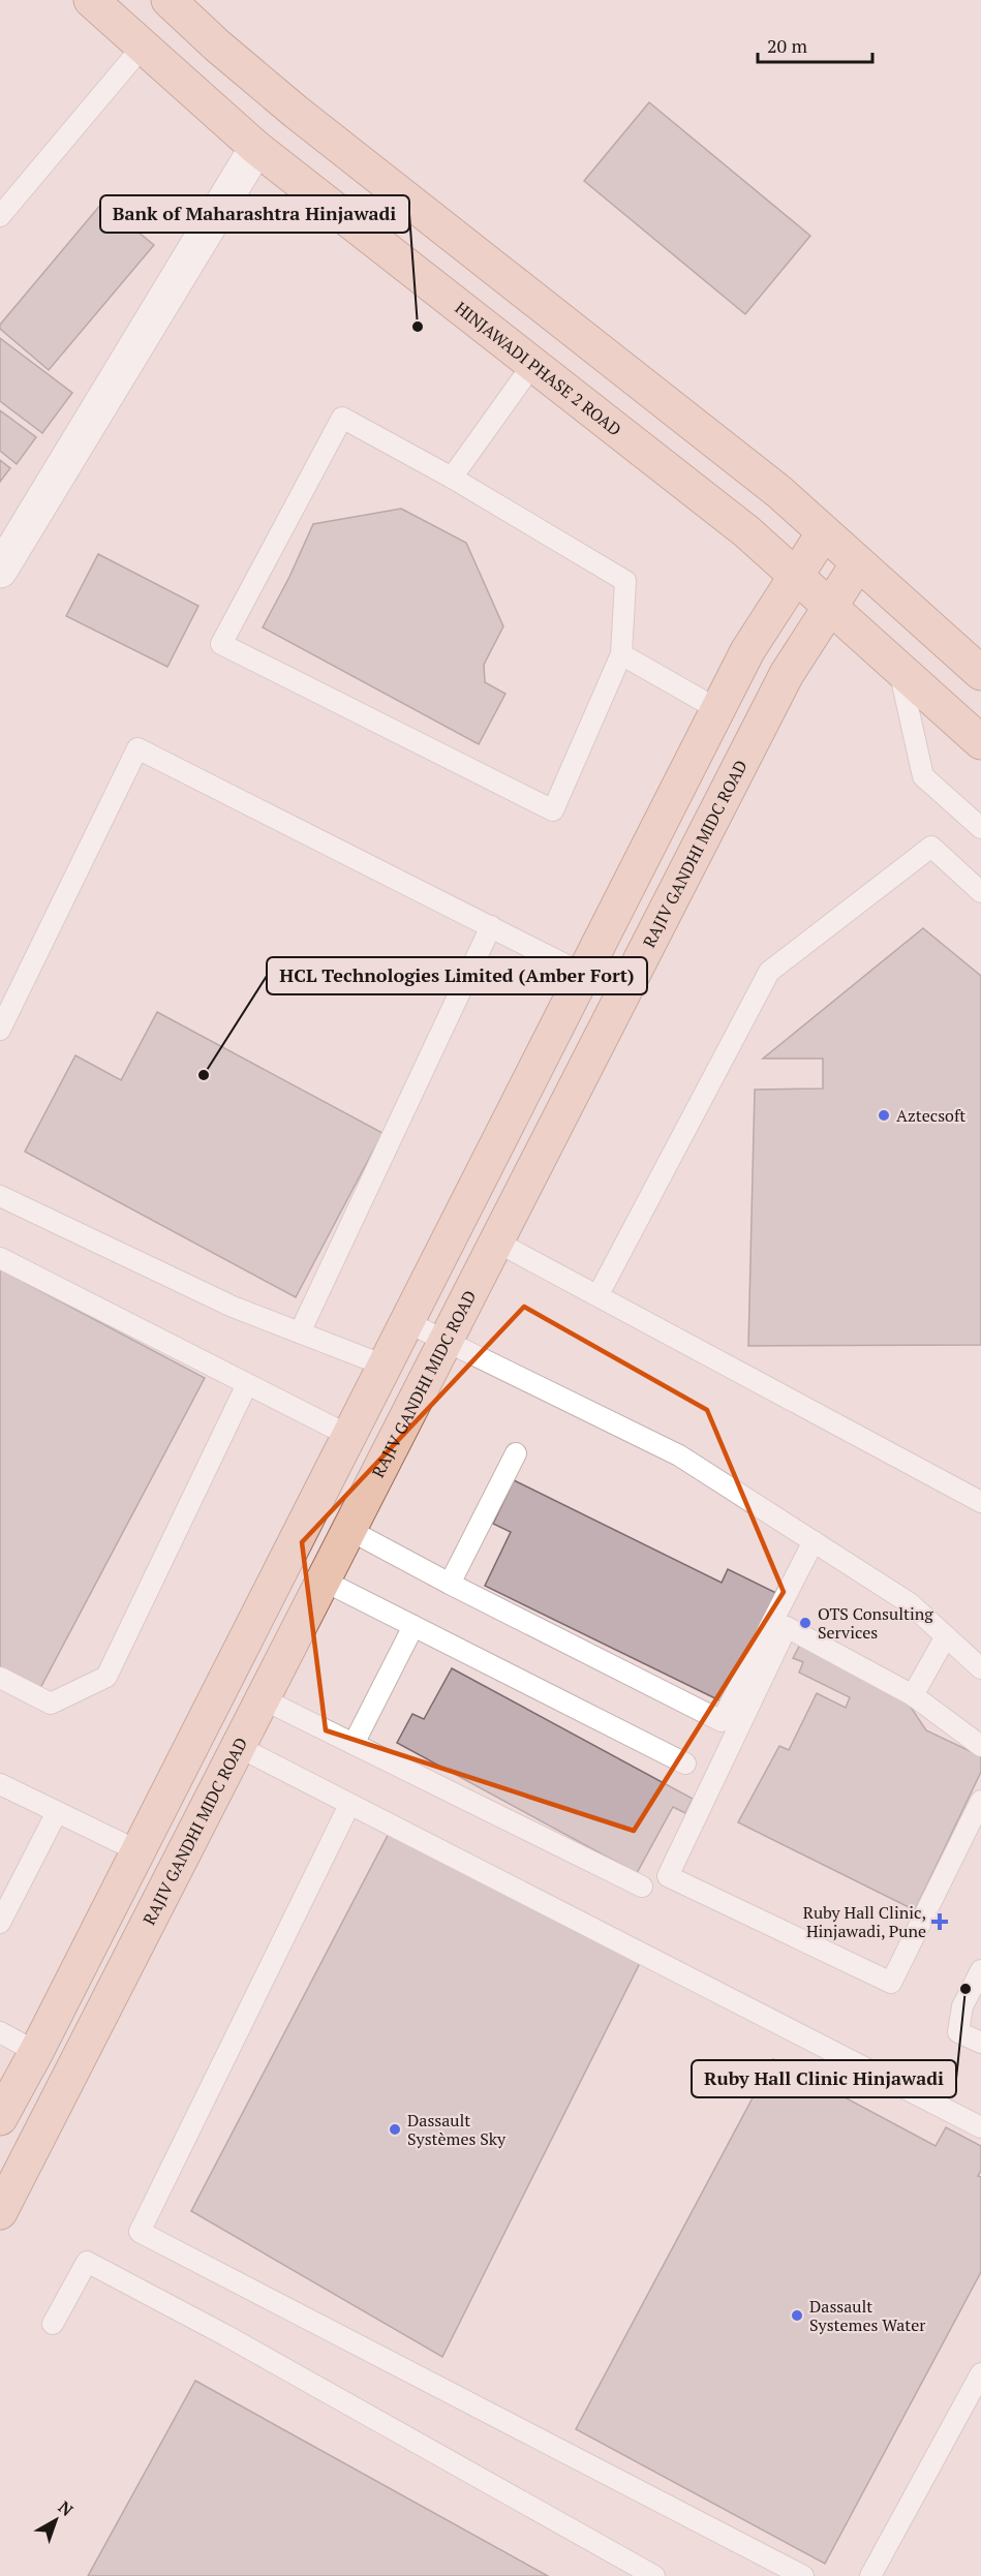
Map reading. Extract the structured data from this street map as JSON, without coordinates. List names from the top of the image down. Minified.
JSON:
{"streets":{"main road":["HINJAWADI PHASE 2 ROAD","RAJIV GANDHI MIDC ROAD"]},"crossings":[["HINJAWADI PHASE 2 ROAD","RAJIV GANDHI MIDC ROAD"]],"places":{"other":["Bank of Maharashtra Hinjawadi","HCL Technologies Limited (Amber Fort)","Aztecsoft","OTS Consulting Services","Ruby Hall Clinic Hinjawadi","Dassault Systèmes Sky","Dassault Systemes Water"],"health":["Ruby Hall Clinic, Hinjawadi, Pune"]},"scale_bar":"20 m","north":"top right"}
